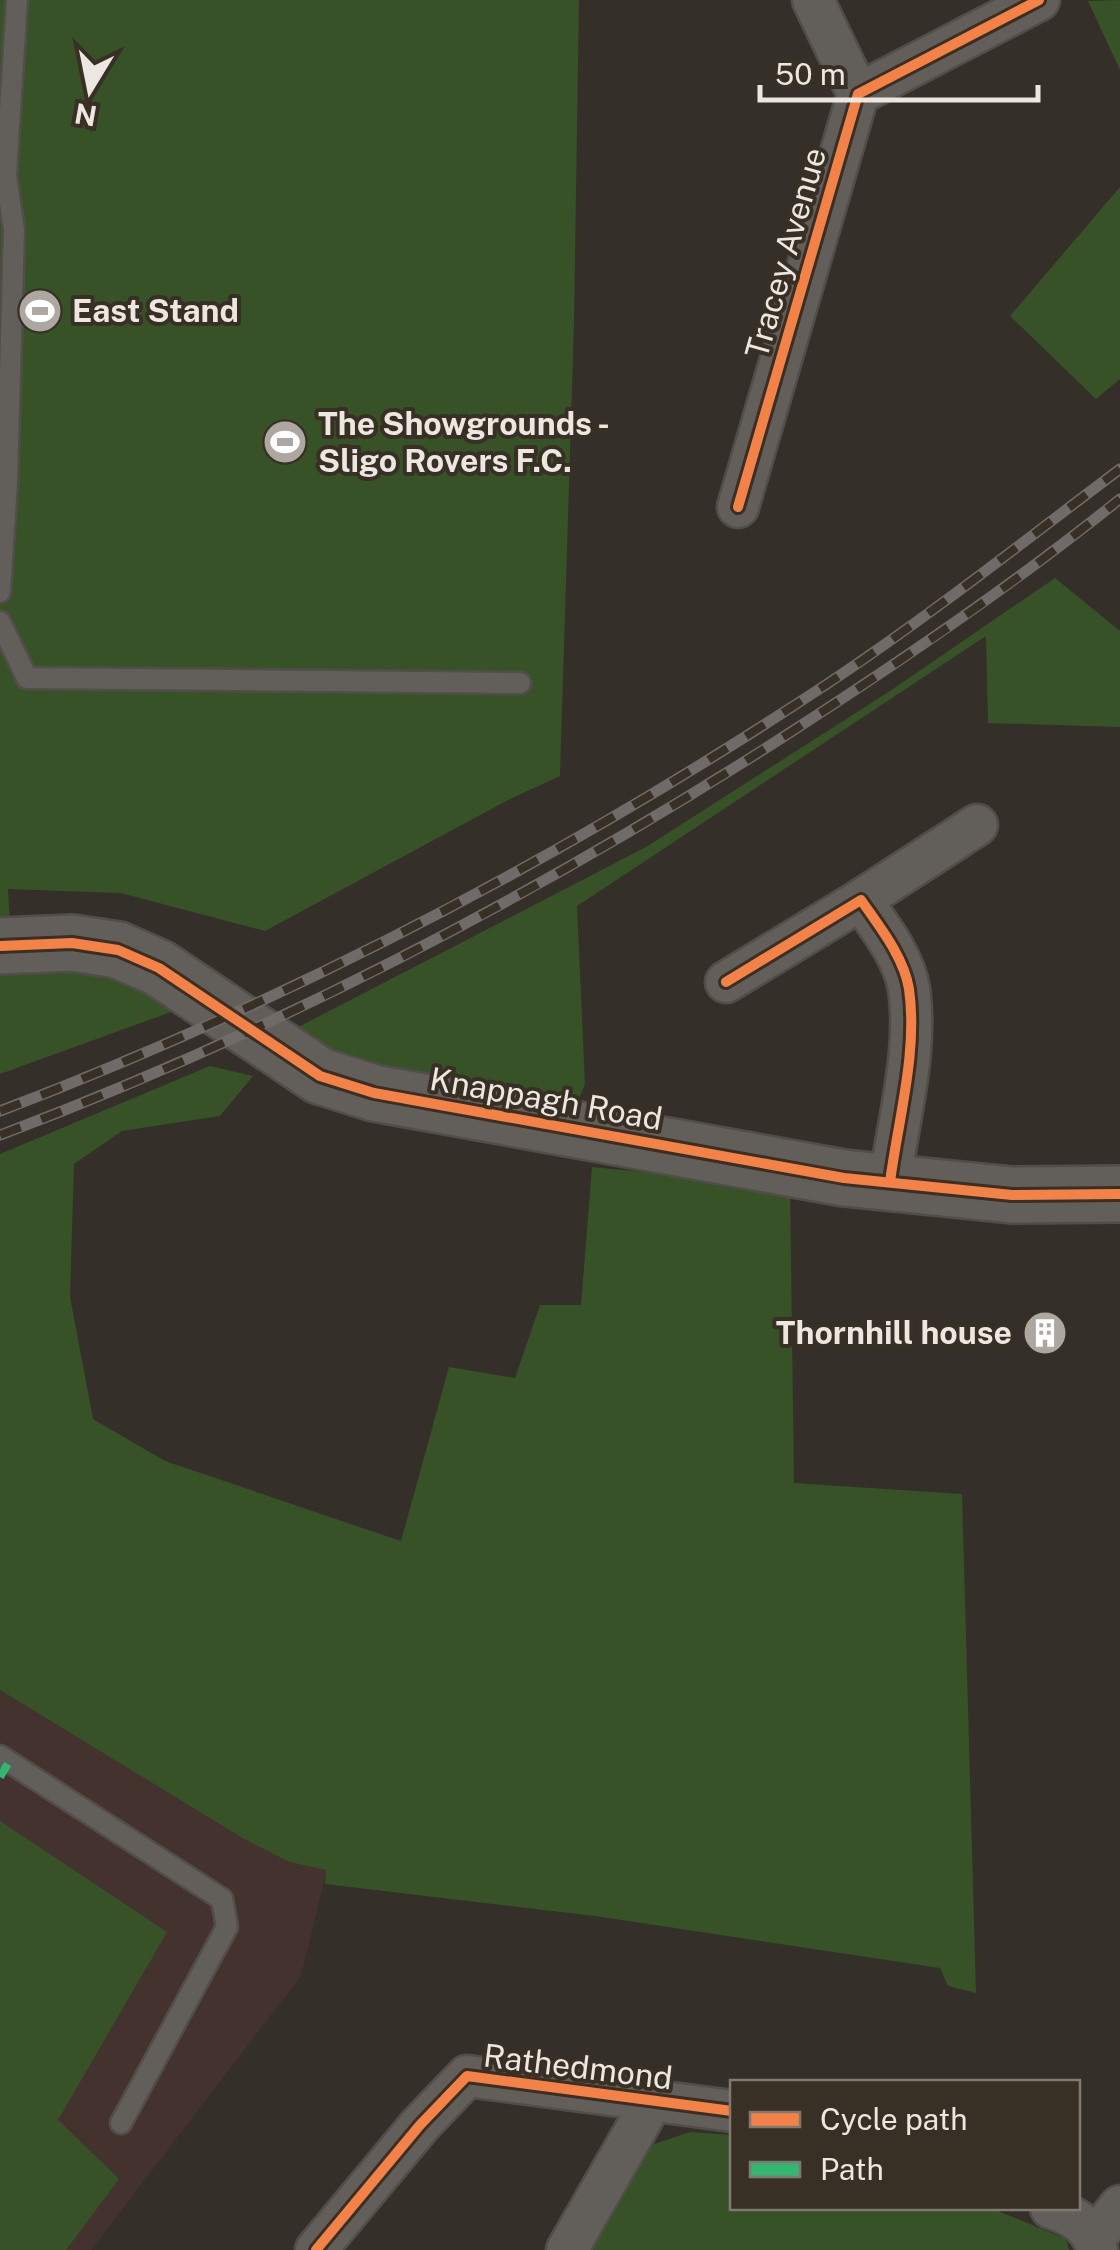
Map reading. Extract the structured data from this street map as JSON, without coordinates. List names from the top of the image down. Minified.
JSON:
{"streets":{"main road":["Knappagh Road"],"street":["Tracey Avenue","Rathedmond"]},"places":{"sports":["East Stand","The Showgrounds - Sligo Rovers F.C."],"building":["Thornhill house"]},"legend":["Cycle path","Path"],"scale_bar":"50 m","north":"bottom"}
